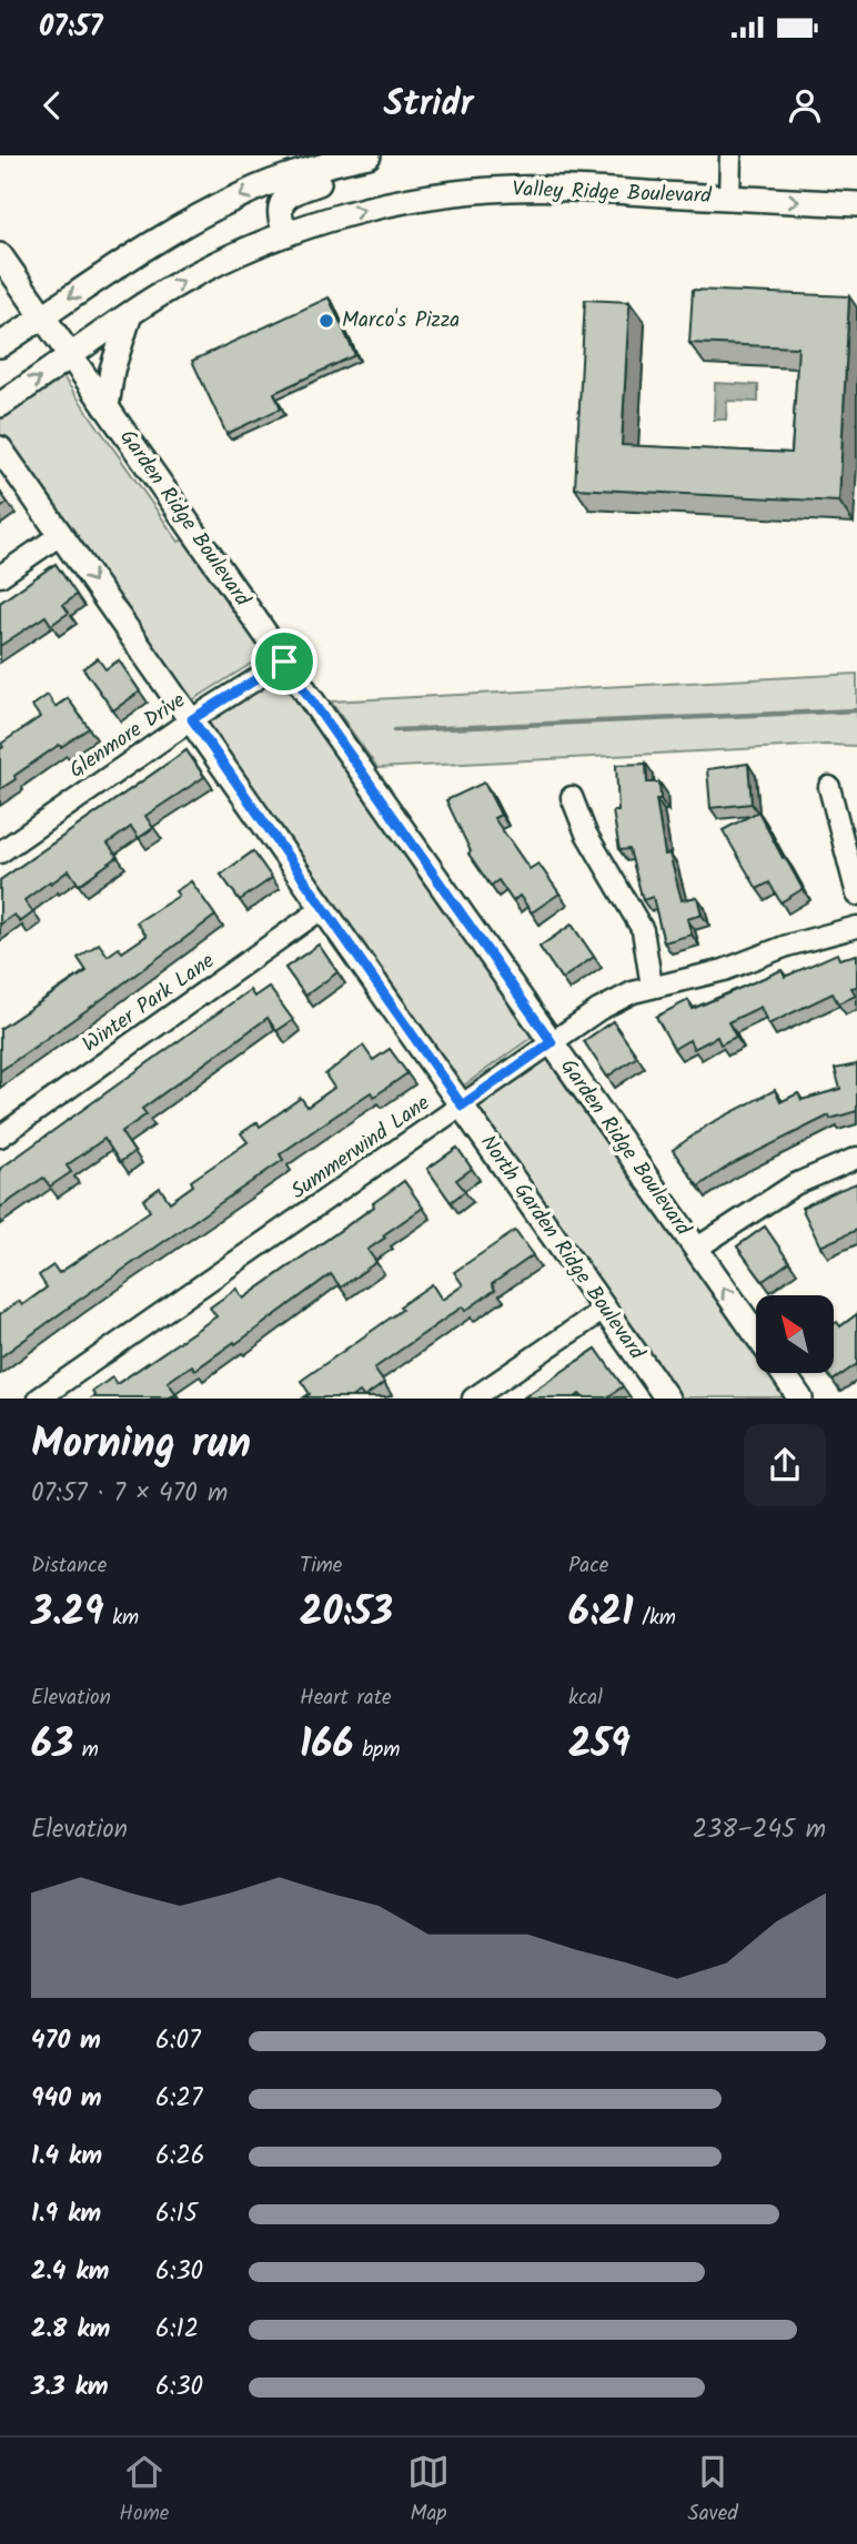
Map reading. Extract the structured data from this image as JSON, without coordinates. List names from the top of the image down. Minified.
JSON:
{"streets":{"main road":["Valley Ridge Boulevard","Garden Ridge Boulevard","North Garden Ridge Boulevard"],"street":["Glenmore Drive","Winter Park Lane","Summerwind Lane"]},"crossings":[["Valley Ridge Boulevard","Garden Ridge Boulevard"],["Garden Ridge Boulevard","Glenmore Drive"],["Garden Ridge Boulevard","Summerwind Lane"],["Glenmore Drive","North Garden Ridge Boulevard"],["Winter Park Lane","North Garden Ridge Boulevard"],["Summerwind Lane","North Garden Ridge Boulevard"]],"places":["Marco's Pizza"],"north":"top left","page":{"status":"07:57","header":"Stridr","heading":["Morning run","07:57 · 7 × 470 m"],"stats":[["Distance","3.29 km"],["Time","20:53"],["Pace","6:21 /km"],["Elevation","63 m"],["Heart rate","166 bpm"],["kcal","259"]],"chart":["Elevation","238–245 m"],"list":[{"name":"470 m","note":"6:07"},{"name":"940 m","note":"6:27"},{"name":"1.4 km","note":"6:26"},{"name":"1.9 km","note":"6:15"},{"name":"2.4 km","note":"6:30"},{"name":"2.8 km","note":"6:12"},{"name":"3.3 km","note":"6:30"}],"tabs":["Home","Map","Saved"]}}
